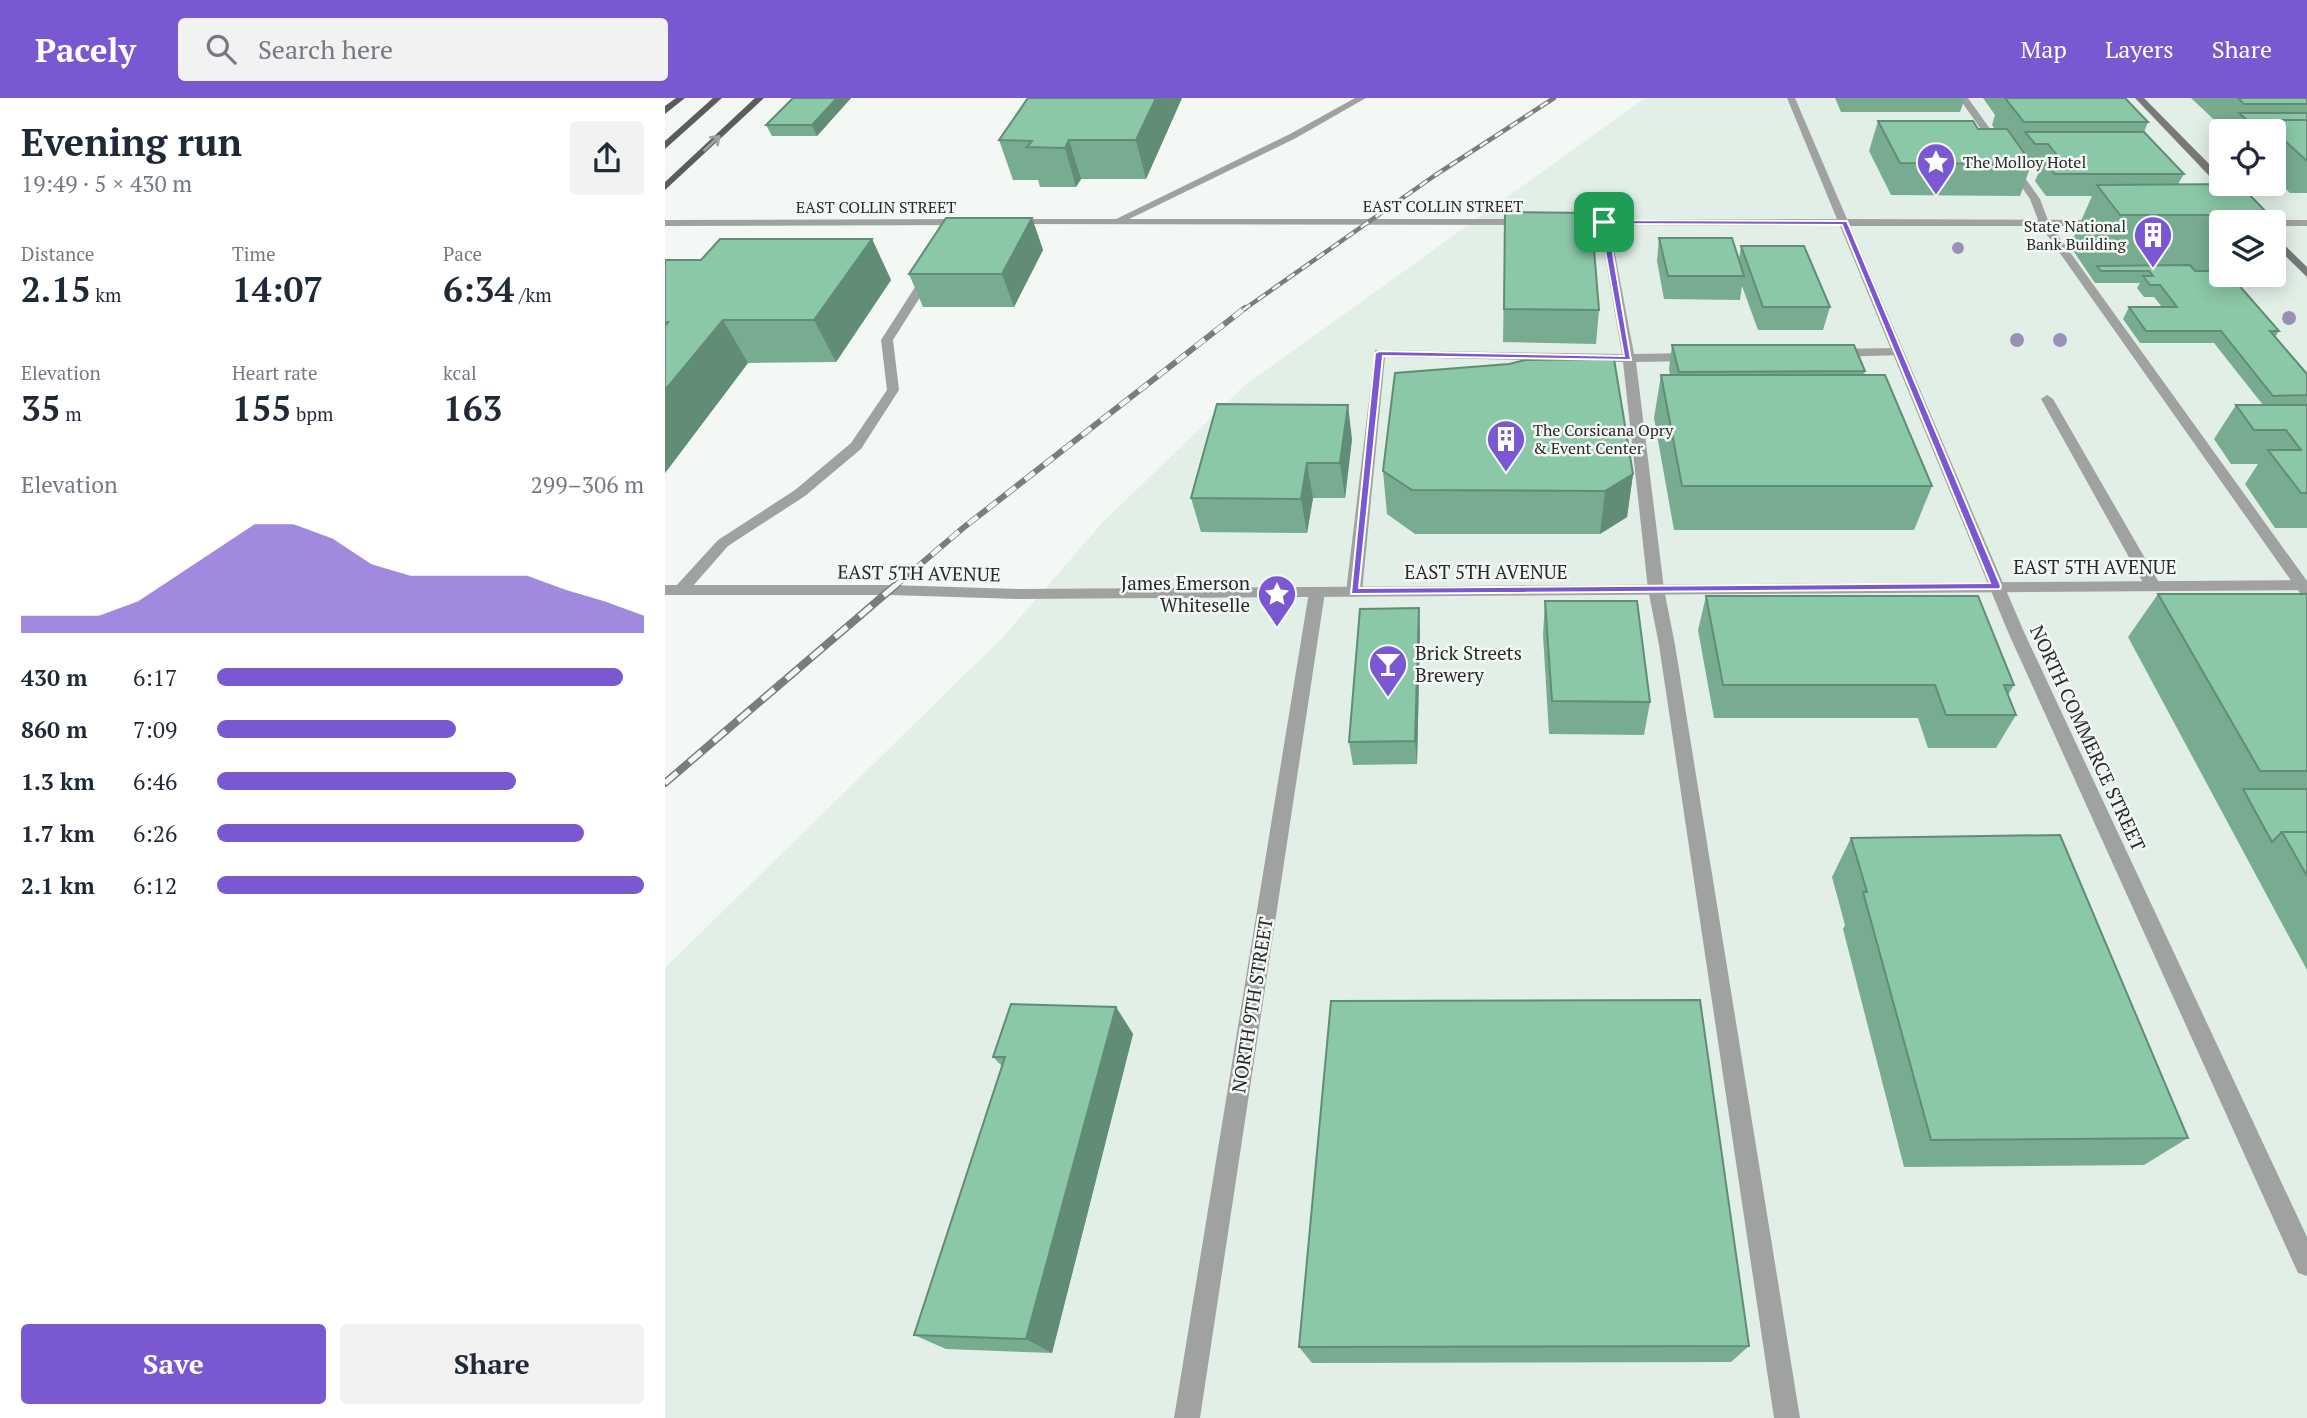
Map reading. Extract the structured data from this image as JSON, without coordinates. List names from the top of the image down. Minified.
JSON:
{"streets":{"street":["EAST COLLIN STREET","EAST 5TH AVENUE","NORTH COMMERCE STREET","NORTH 9TH STREET"]},"crossings":[["EAST 5TH AVENUE","NORTH COMMERCE STREET"],["EAST 5TH AVENUE","NORTH 9TH STREET"]],"places":{"place":["The Molloy Hotel","James Emerson Whiteselle"],"building":["State National Bank Building","The Corsicana Opry & Event Center"],"bar":["Brick Streets Brewery"]},"page":{"header":"Pacely","search":"Search here","nav":["Map","Layers","Share"],"heading":["Evening run","19:49 · 5 × 430 m"],"stats":[["Distance","2.15 km"],["Time","14:07"],["Pace","6:34 /km"],["Elevation","35 m"],["Heart rate","155 bpm"],["kcal","163"]],"chart":["Elevation","299–306 m"],"list":[{"name":"430 m","note":"6:17"},{"name":"860 m","note":"7:09"},{"name":"1.3 km","note":"6:46"},{"name":"1.7 km","note":"6:26"},{"name":"2.1 km","note":"6:12"}],"buttons":["Save","Share"]}}
